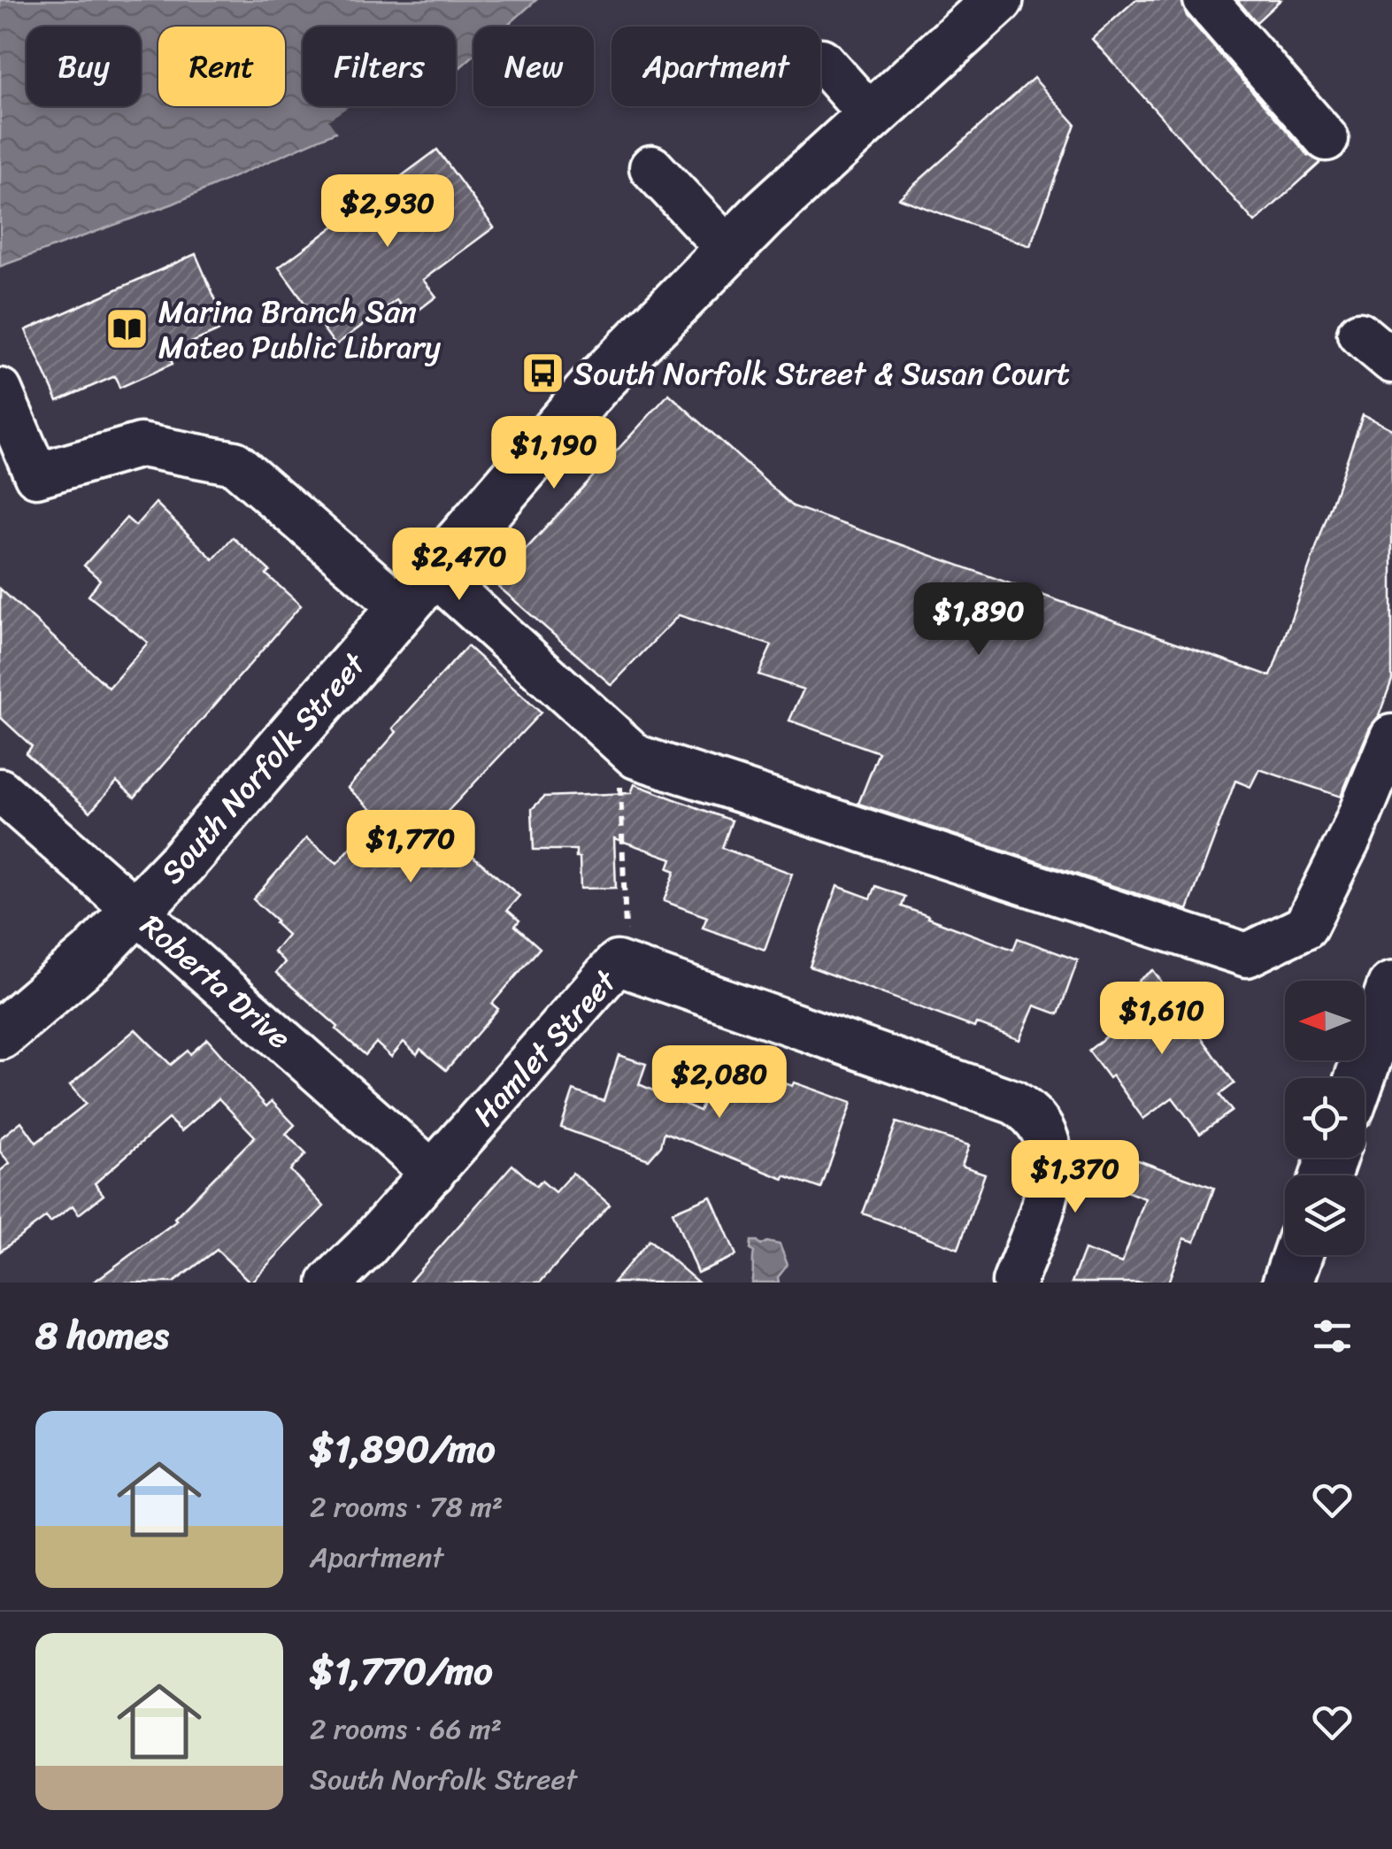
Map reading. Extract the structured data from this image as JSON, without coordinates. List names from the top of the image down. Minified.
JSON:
{"streets":{"main road":["South Norfolk Street"],"street":["Roberta Drive","Hamlet Street"]},"crossings":[["South Norfolk Street","Roberta Drive"],["Roberta Drive","Hamlet Street"]],"places":{"library":["Marina Branch San Mateo Public Library"],"bus stop":["South Norfolk Street & Susan Court"]},"north":"left","page":{"chip":["Buy","Rent","Filters","New","Apartment"],"price":["$2,930","$1,190","$2,470","$1,890","$1,770","$1,610","$2,080","$1,370"],"heading":"8 homes","list":[{"name":"$1,890/mo","note":"2 rooms · 78 m² · Apartment"},{"name":"$1,770/mo","note":"2 rooms · 66 m² · South Norfolk Street"}]}}
